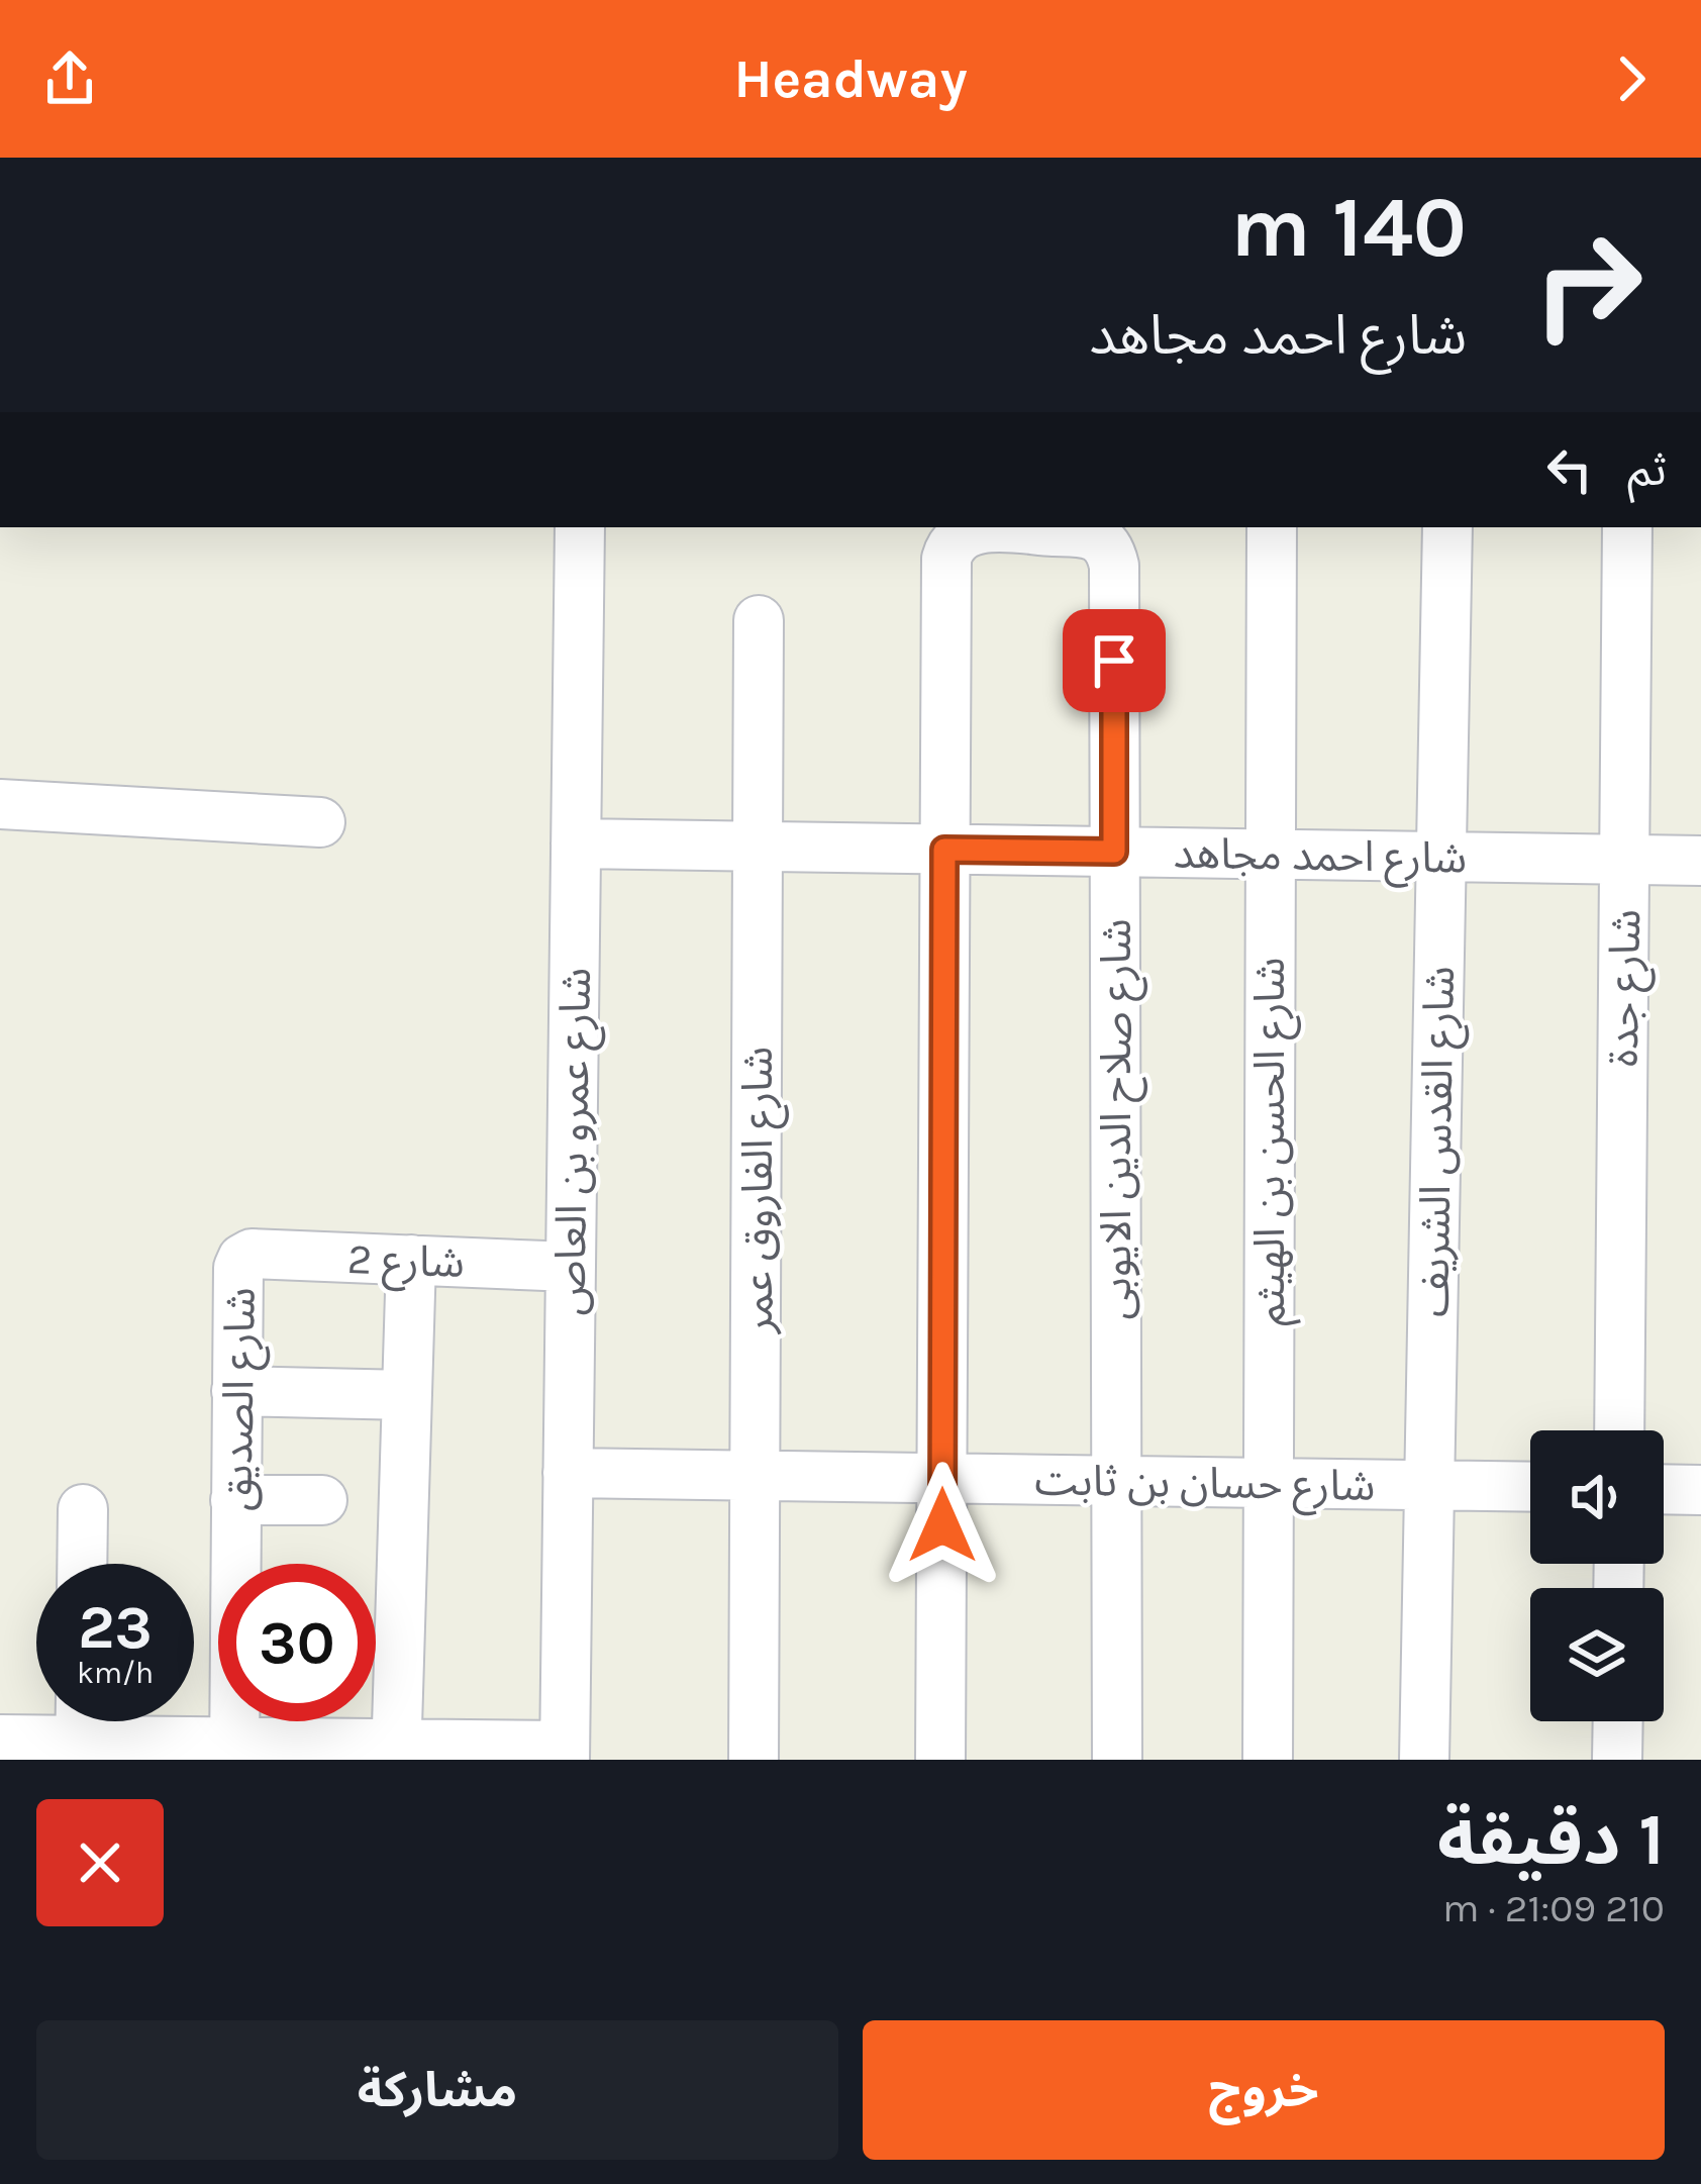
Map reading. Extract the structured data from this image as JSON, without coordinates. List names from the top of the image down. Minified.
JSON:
{"streets":{"street":["شارع احمد مجاهد","شارع جدة","شارع صلاح الدين الايوبى","شارع عمرو بن العاص","شارع الحسن بن الهيثم","شارع القدس الشريف","شارع الفاروق عمر","شارع 2","شارع الصديق","شارع حسان بن ثابت"]},"crossings":[["شارع احمد مجاهد","شارع جدة"],["شارع احمد مجاهد","شارع صلاح الدين الايوبى"],["شارع احمد مجاهد","شارع عمرو بن العاص"],["شارع احمد مجاهد","شارع الحسن بن الهيثم"],["شارع احمد مجاهد","شارع القدس الشريف"],["شارع احمد مجاهد","شارع الفاروق عمر"],["شارع صلاح الدين الايوبى","شارع حسان بن ثابت"],["شارع عمرو بن العاص","شارع 2"],["شارع عمرو بن العاص","شارع حسان بن ثابت"],["شارع الحسن بن الهيثم","شارع حسان بن ثابت"],["شارع القدس الشريف","شارع حسان بن ثابت"],["شارع الفاروق عمر","شارع حسان بن ثابت"],["شارع 2","شارع الصديق"]],"page":{"header":"Headway","turn":["140 m","شارع احمد مجاهد"],"then":"ثم","speed":"23 km/h","limit":"30","heading":["1 دقيقة","210 m · 21:09"],"buttons":["خروج","مشاركة"]}}
